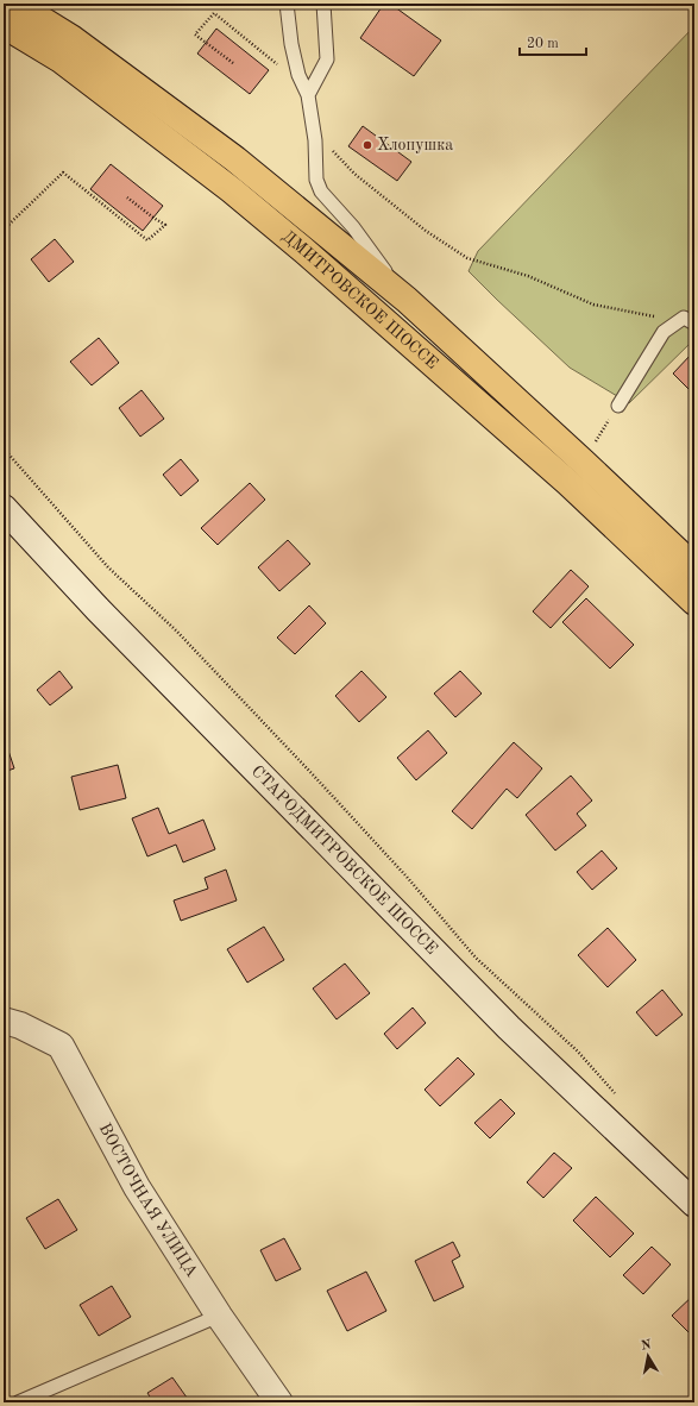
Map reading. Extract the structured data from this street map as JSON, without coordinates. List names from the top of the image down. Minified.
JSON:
{"streets":{"highway":["ДМИТРОВСКОЕ ШОССЕ"],"street":["СТАРОДМИТРОВСКОЕ ШОССЕ","ВОСТОЧНАЯ УЛИЦА"]},"places":["Хлопушка"],"scale_bar":"20 m","north":"top"}
